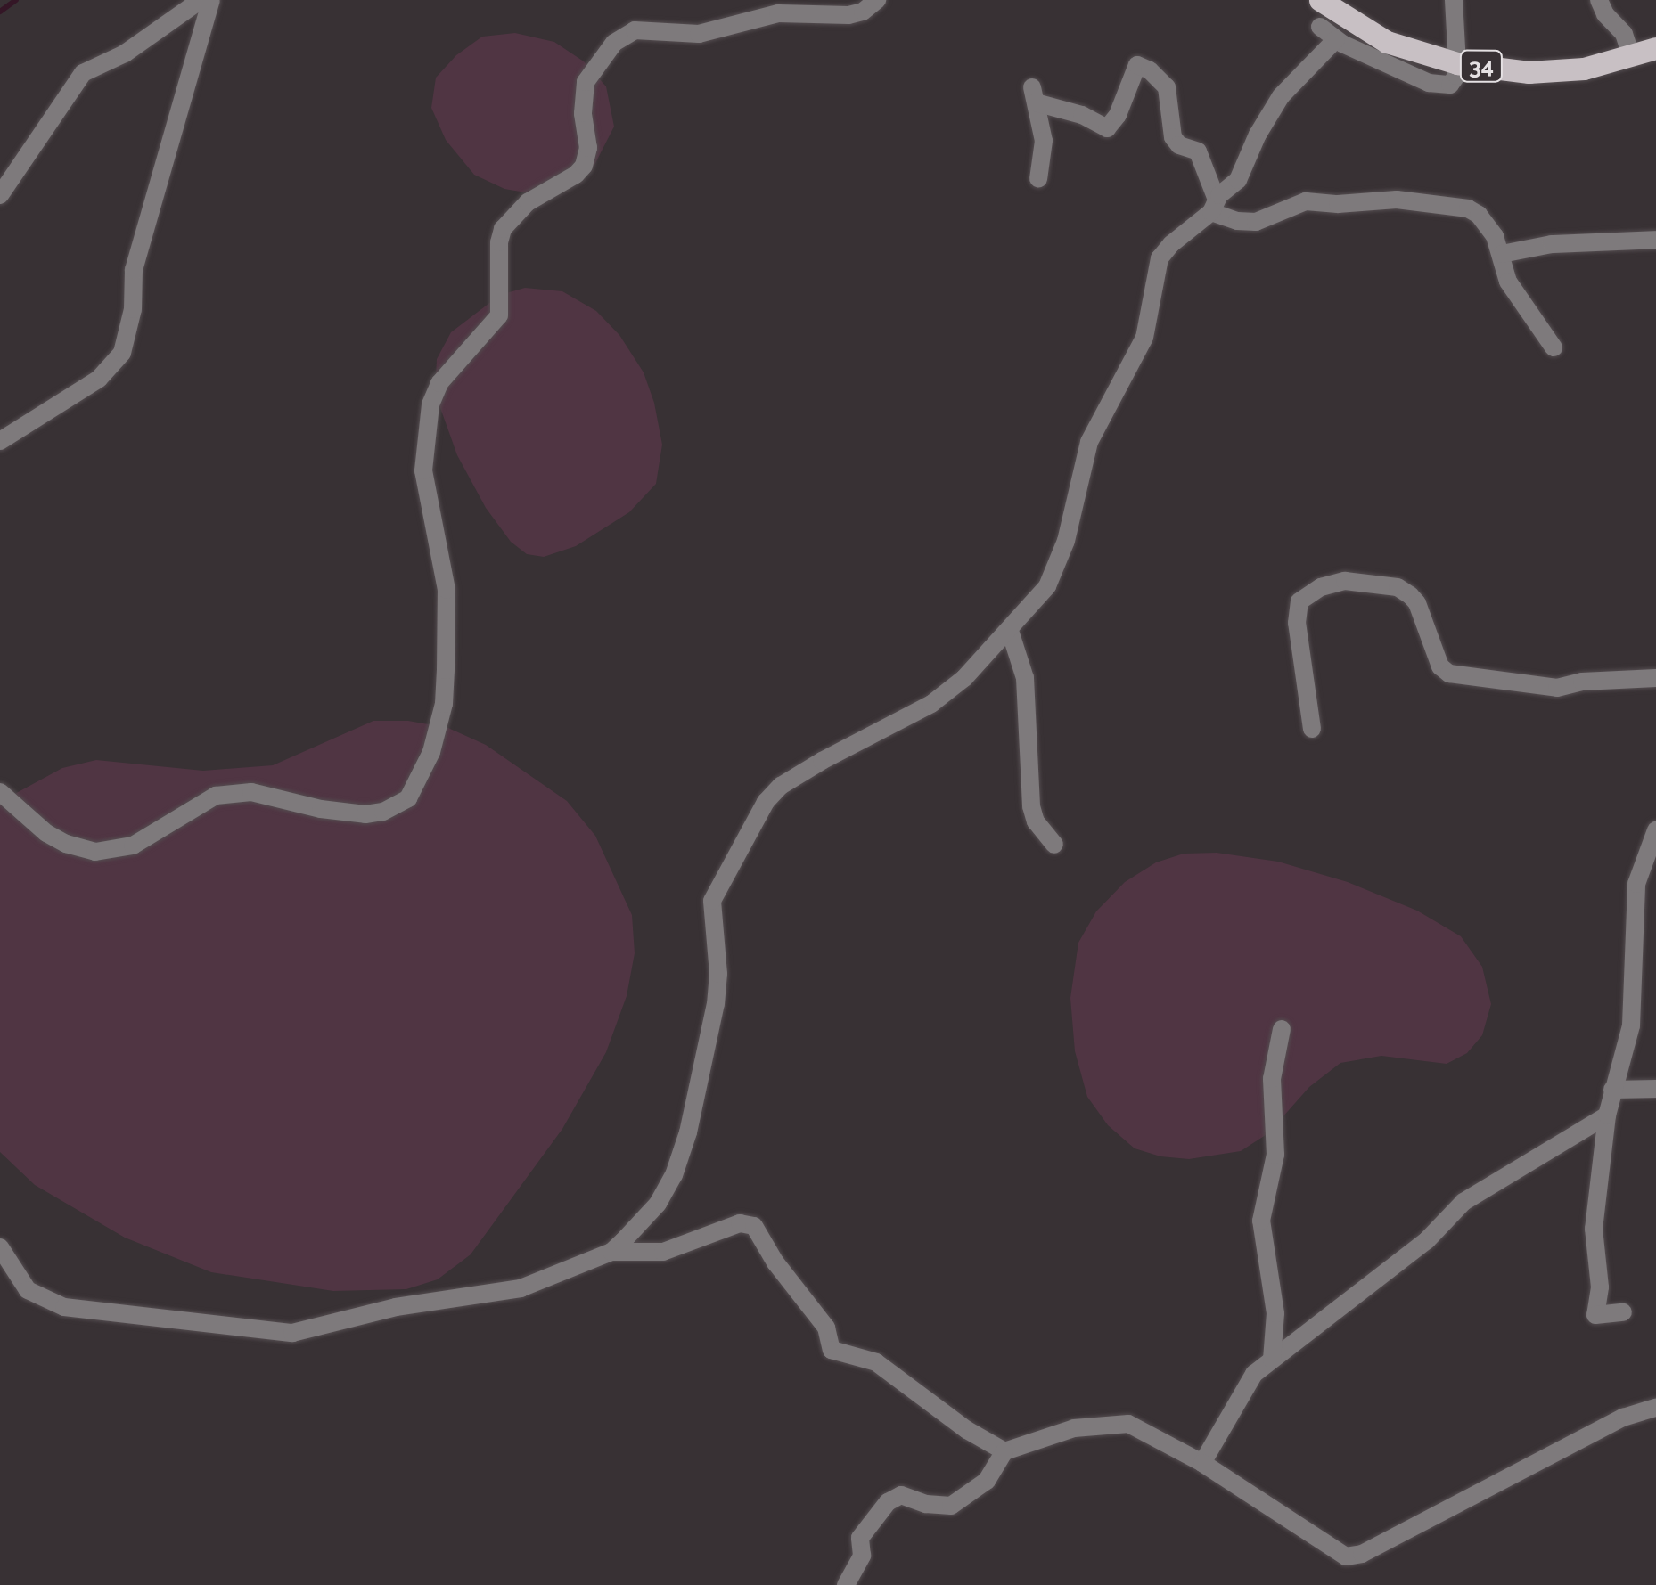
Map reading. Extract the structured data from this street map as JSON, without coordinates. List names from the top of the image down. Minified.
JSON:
{"streets":{"main road":["34"]}}
